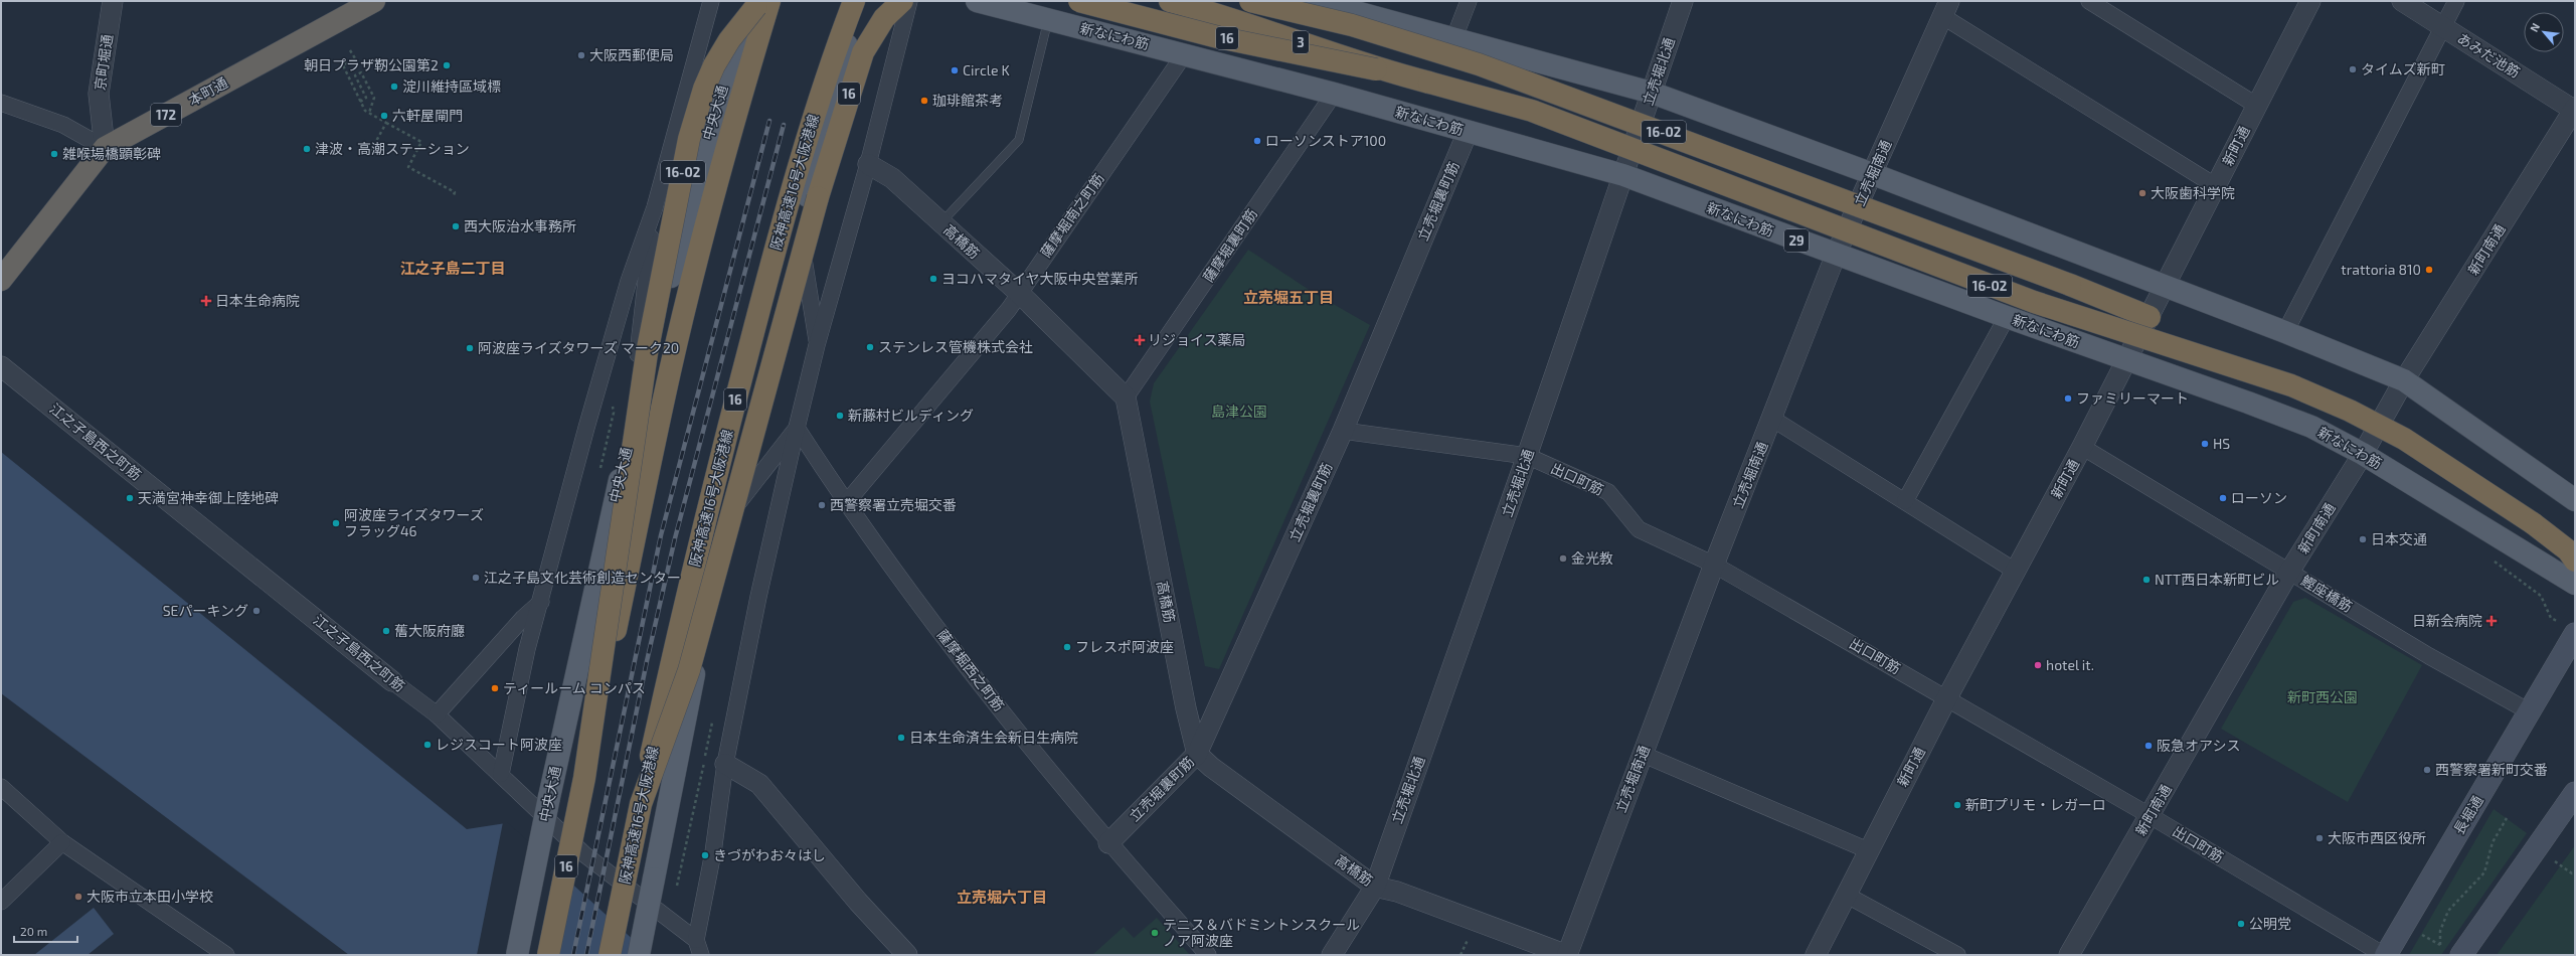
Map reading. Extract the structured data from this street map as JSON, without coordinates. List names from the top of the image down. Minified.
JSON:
{"streets":{"highway":["16","3","本町通","172","16-02","阪神高速16号大阪港線"],"main road":["新なにわ筋","中央大通","29","長堀通"],"street":["あみだ池筋","京町堀通","立売堀北通","新町通","立売堀南通","立売堀裏町筋","薩摩堀南之町筋","高橋筋","薩摩堀裏町筋","新町南通","江之子島西之町筋","出口町筋","鰹座橋筋","薩摩堀西之町筋"]},"crossings":[["新なにわ筋","立売堀北通"],["新なにわ筋","新町通"],["新なにわ筋","立売堀南通"],["新なにわ筋","立売堀裏町筋"],["新なにわ筋","薩摩堀南之町筋"],["新なにわ筋","薩摩堀裏町筋"],["新なにわ筋","新町南通"],["16","3"],["16","16-02"],["16","阪神高速16号大阪港線"],["3","16-02"],["あみだ池筋","新町南通"],["京町堀通","本町通"],["立売堀北通","高橋筋"],["立売堀北通","出口町筋"],["16-02","新町通"],["新町通","出口町筋"],["新町通","鰹座橋筋"],["立売堀南通","高橋筋"],["立売堀南通","出口町筋"],["立売堀裏町筋","高橋筋"],["立売堀裏町筋","出口町筋"],["立売堀裏町筋","薩摩堀西之町筋"],["薩摩堀南之町筋","高橋筋"],["薩摩堀南之町筋","薩摩堀西之町筋"],["高橋筋","薩摩堀裏町筋"],["新町南通","出口町筋"],["新町南通","鰹座橋筋"],["出口町筋","長堀通"],["鰹座橋筋","長堀通"]],"districts":["江之子島二丁目","立売堀五丁目","立売堀六丁目"],"parks":["島津公園","新町西公園"],"places":{"other":["大阪西郵便局","朝日プラザ靭公園第2","タイムズ新町","Circle K","淀川維持區域標","珈琲館茶考","六軒屋閘門","ローソンストア100","津波・高潮ステーション","雑喉場橋顕彰碑","大阪歯科学院","西大阪治水事務所","trattoria 810","ヨコハマタイヤ大阪中央営業所","ステンレス管機株式会社","阿波座ライズタワーズ マーク20","ファミリーマート","新藤村ビルディング","HS","天満宮神幸御上陸地碑","ローソン","西警察署立売堀交番","阿波座ライズタワーズ フラッグ46","日本交通","金光教","江之子島文化芸術創造センター","NTT西日本新町ビル","SEパーキング","𦾔大阪府廳","フレスポ阿波座","hotel it.","ティールーム コンパス","日本生命済生会新日生病院","レジスコート阿波座","阪急オアシス","西警察署新町交番","新町プリモ・レガーロ","大阪市西区役所","きづがわお々はし","大阪市立本田小学校","公明党","テニス＆バドミントンスクール ノア阿波座"],"health":["日本生命病院","リジョイス薬局","日新会病院"]},"scale_bar":"20 m","north":"top left"}
